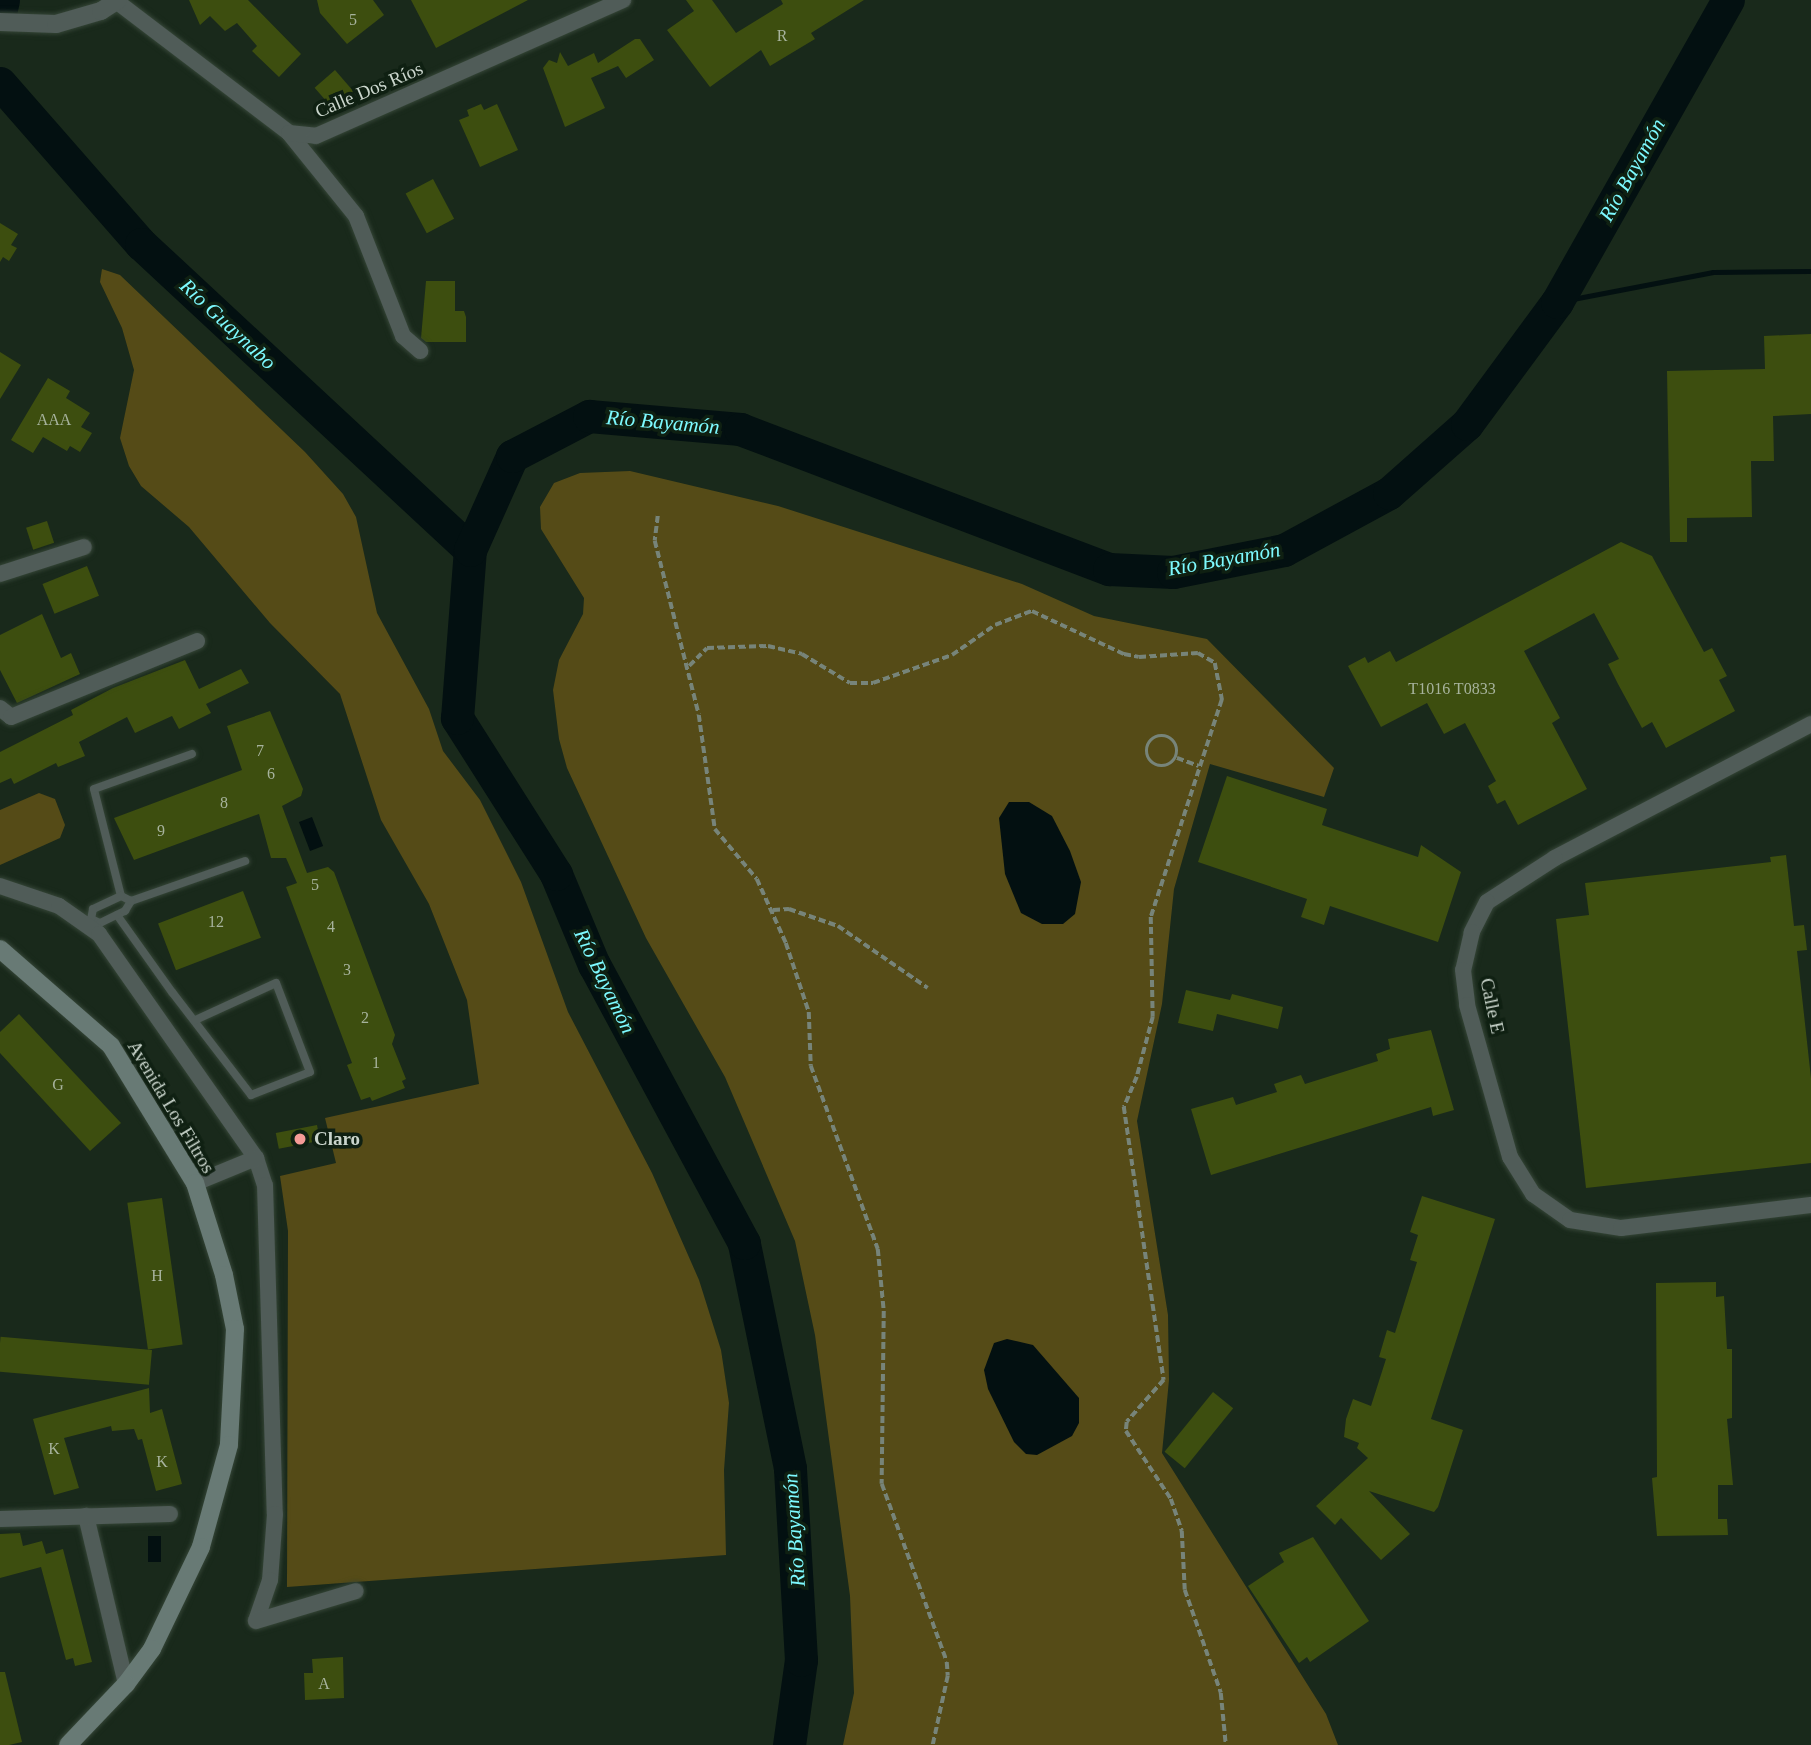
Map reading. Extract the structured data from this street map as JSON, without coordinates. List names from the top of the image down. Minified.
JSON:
{"streets":{"main road":["Avenida Los Filtros"],"street":["Calle Dos Ríos","Calle E"]},"water":["Río Bayamón","Río Guaynabo"],"places":["Claro"],"house_numbers":["5","R","AAA","T1016 T0833","7","6","8","9","5","12","4","3","2","1","G","H","K","K","A"]}
